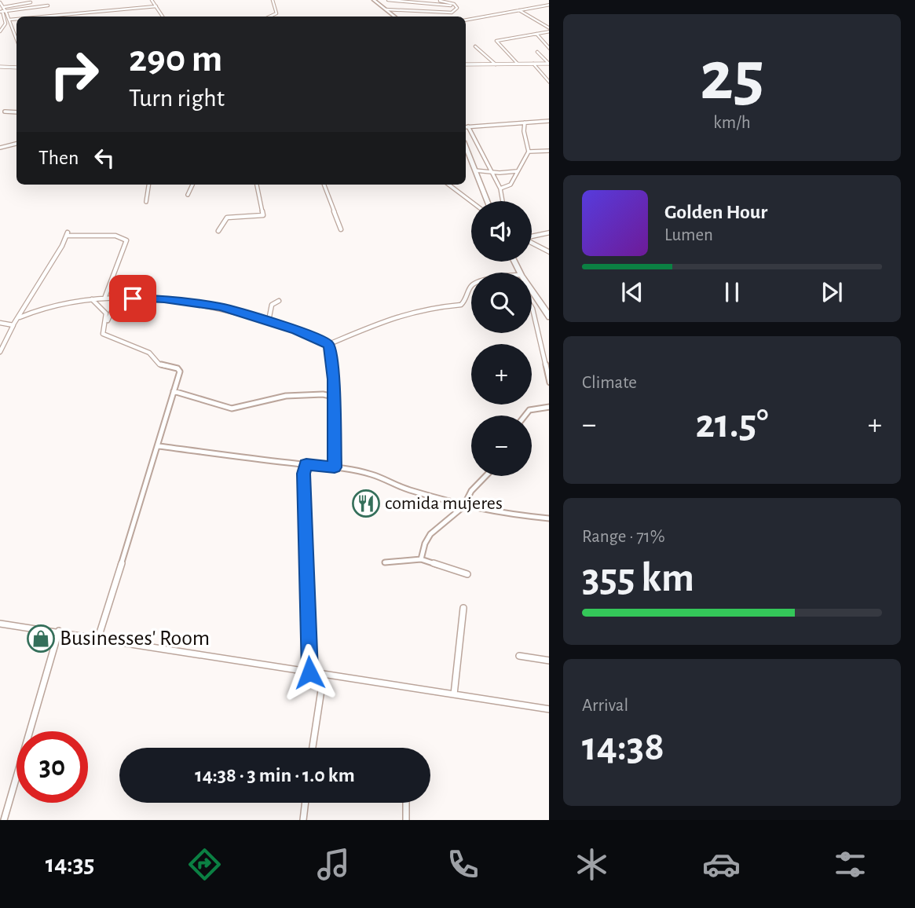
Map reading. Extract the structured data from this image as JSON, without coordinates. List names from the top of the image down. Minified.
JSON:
{"places":{"restaurant":["comida mujeres"],"shop":["Businesses' Room"]},"page":{"tile":[["25","km/h"],"Climate",["Range · 71%","355 km"],["Arrival","14:38"]],"turn":["290 m","Turn right"],"then":"Then","song":["Golden Hour","Lumen"],"map_buttons":["+","−"],"heat":["−","21.5°","+"],"limit":"30","trip":"14:38 · 3 min · 1.0 km","tabs":"14:35"}}
